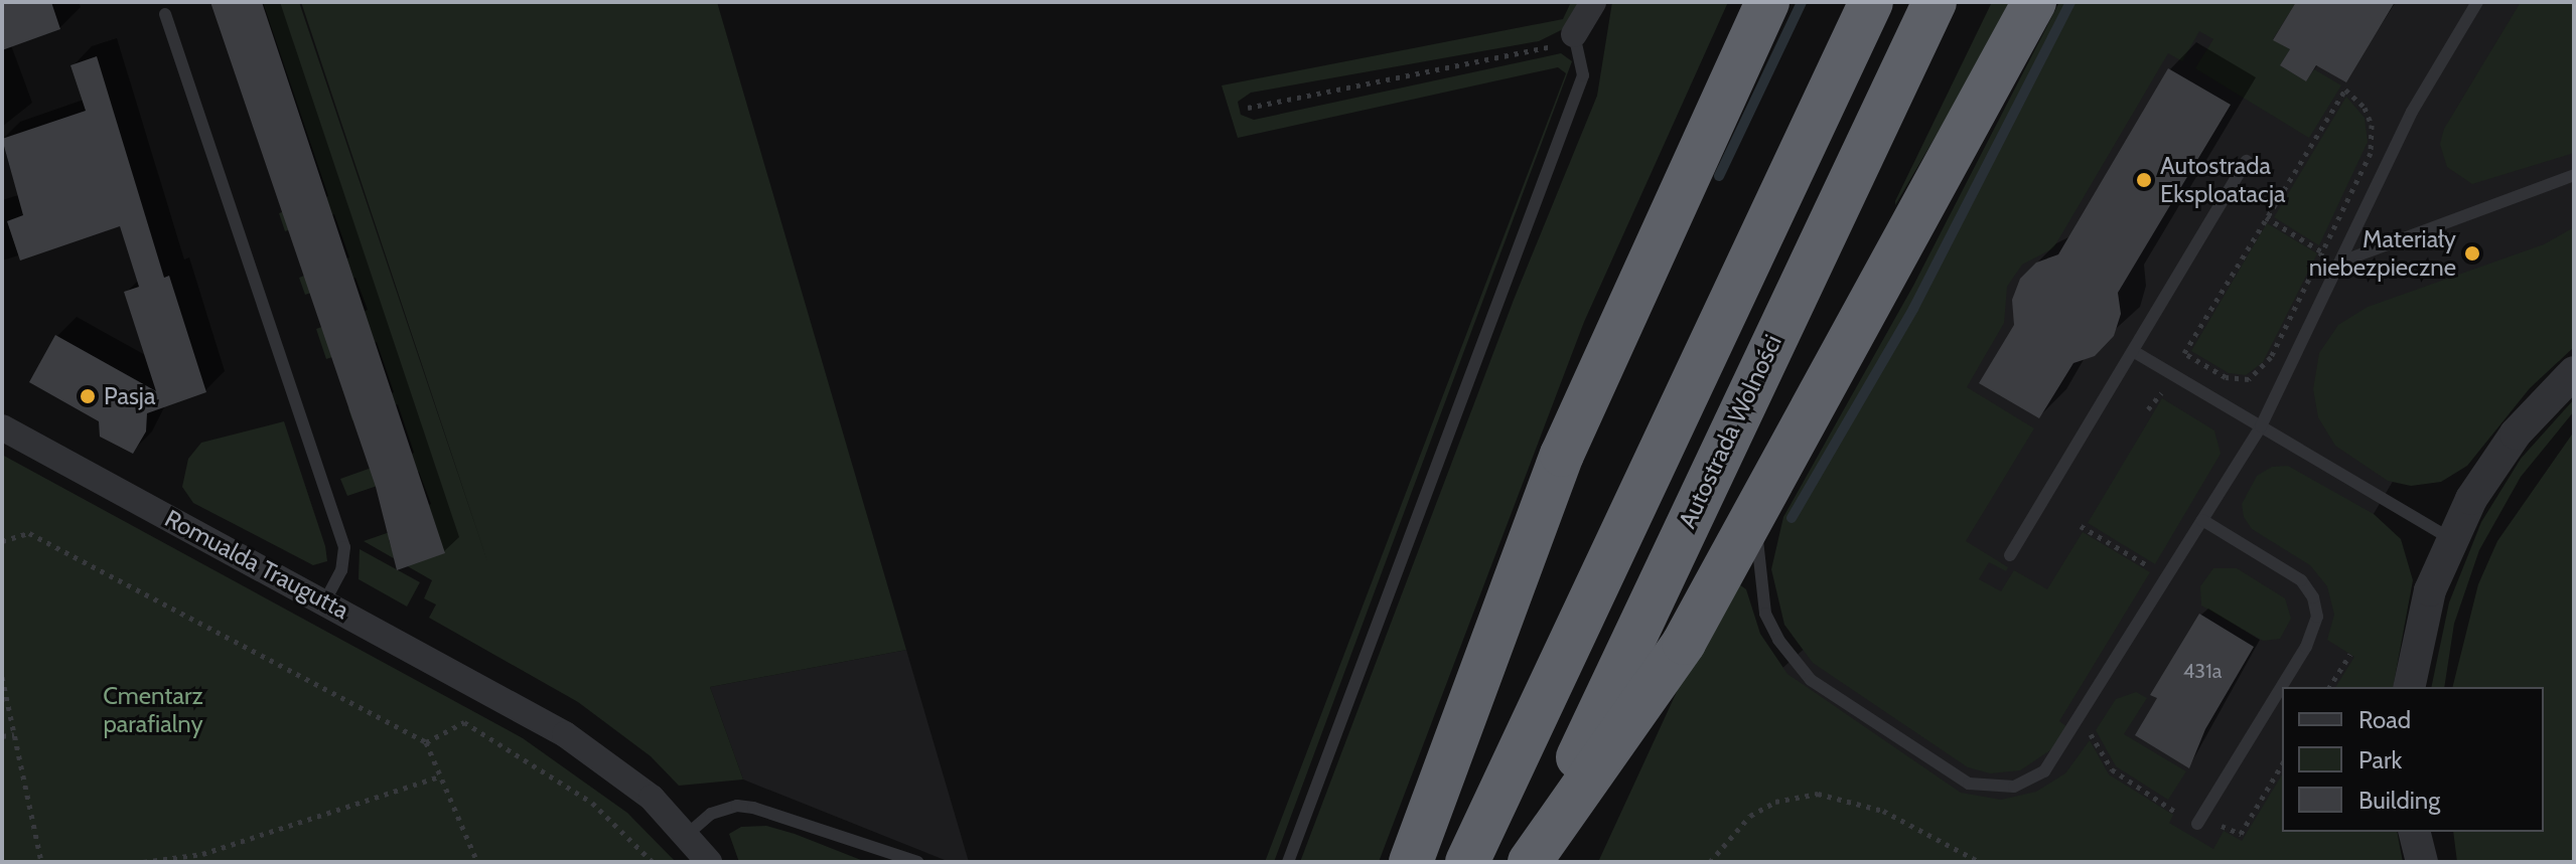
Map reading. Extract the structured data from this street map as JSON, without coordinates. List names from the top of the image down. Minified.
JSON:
{"streets":{"highway":["Autostrada Wolności"],"street":["Romualda Traugutta"]},"parks":["Cmentarz parafialny"],"places":["Autostrada Eksploatacja","Materiały niebezpieczne","Pasja"],"house_numbers":["431a"],"legend":["Road","Park","Building"]}
